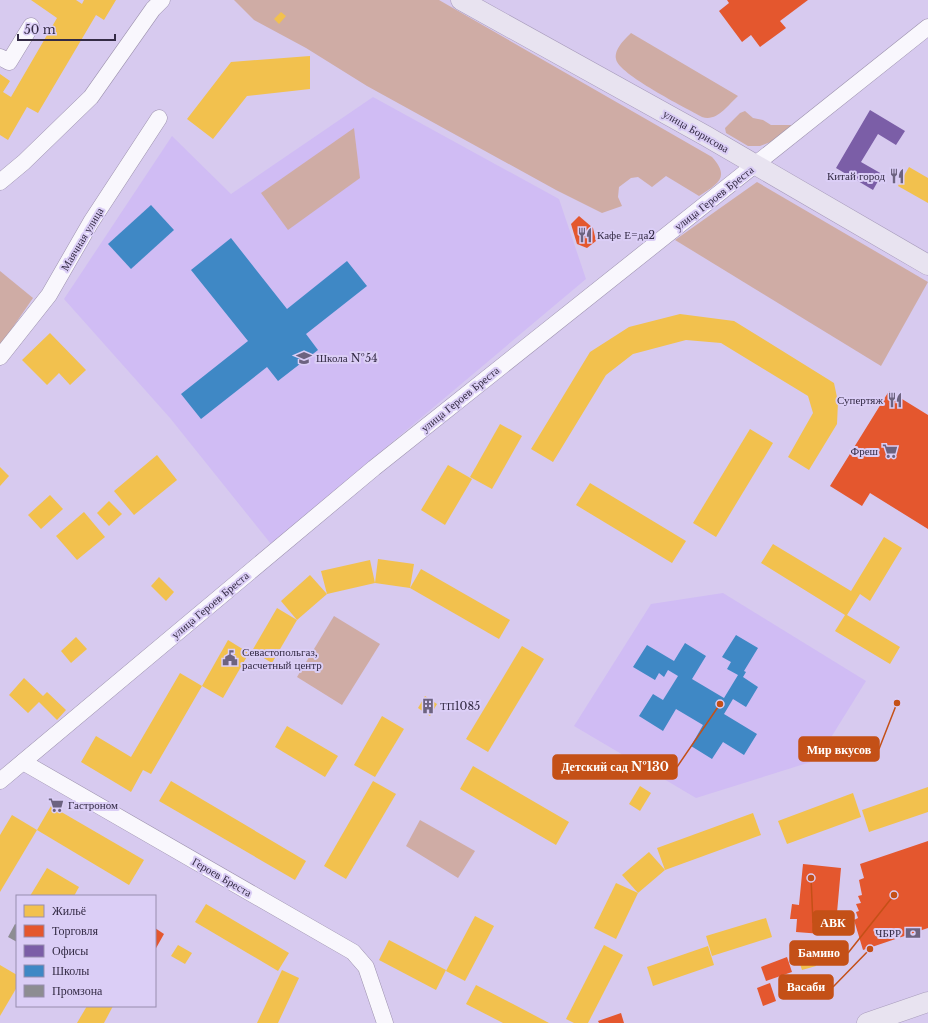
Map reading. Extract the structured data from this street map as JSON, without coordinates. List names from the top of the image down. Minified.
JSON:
{"streets":{"main road":["улица Борисова"],"street":["улица Героев Бреста","Маячная улица","Героев Бреста"]},"crossings":[["улица Борисова","улица Героев Бреста"],["улица Героев Бреста","Героев Бреста"]],"places":{"restaurant":["Китай город","Кафе Е=да2","Супертяж"],"school or university":["Школа №54"],"supermarket":["Фреш","Гастроном"],"public building":["Севастопольгаз, расчетный центр"],"other":["Мир вкусов","Детский сад №130","АВК","Бамино","Васаби"],"building":["ТП1085"],"bank":["ЧБРР"]},"legend":["Жильё","Торговля","Офисы","Школы","Промзона"],"scale_bar":"50 m"}
